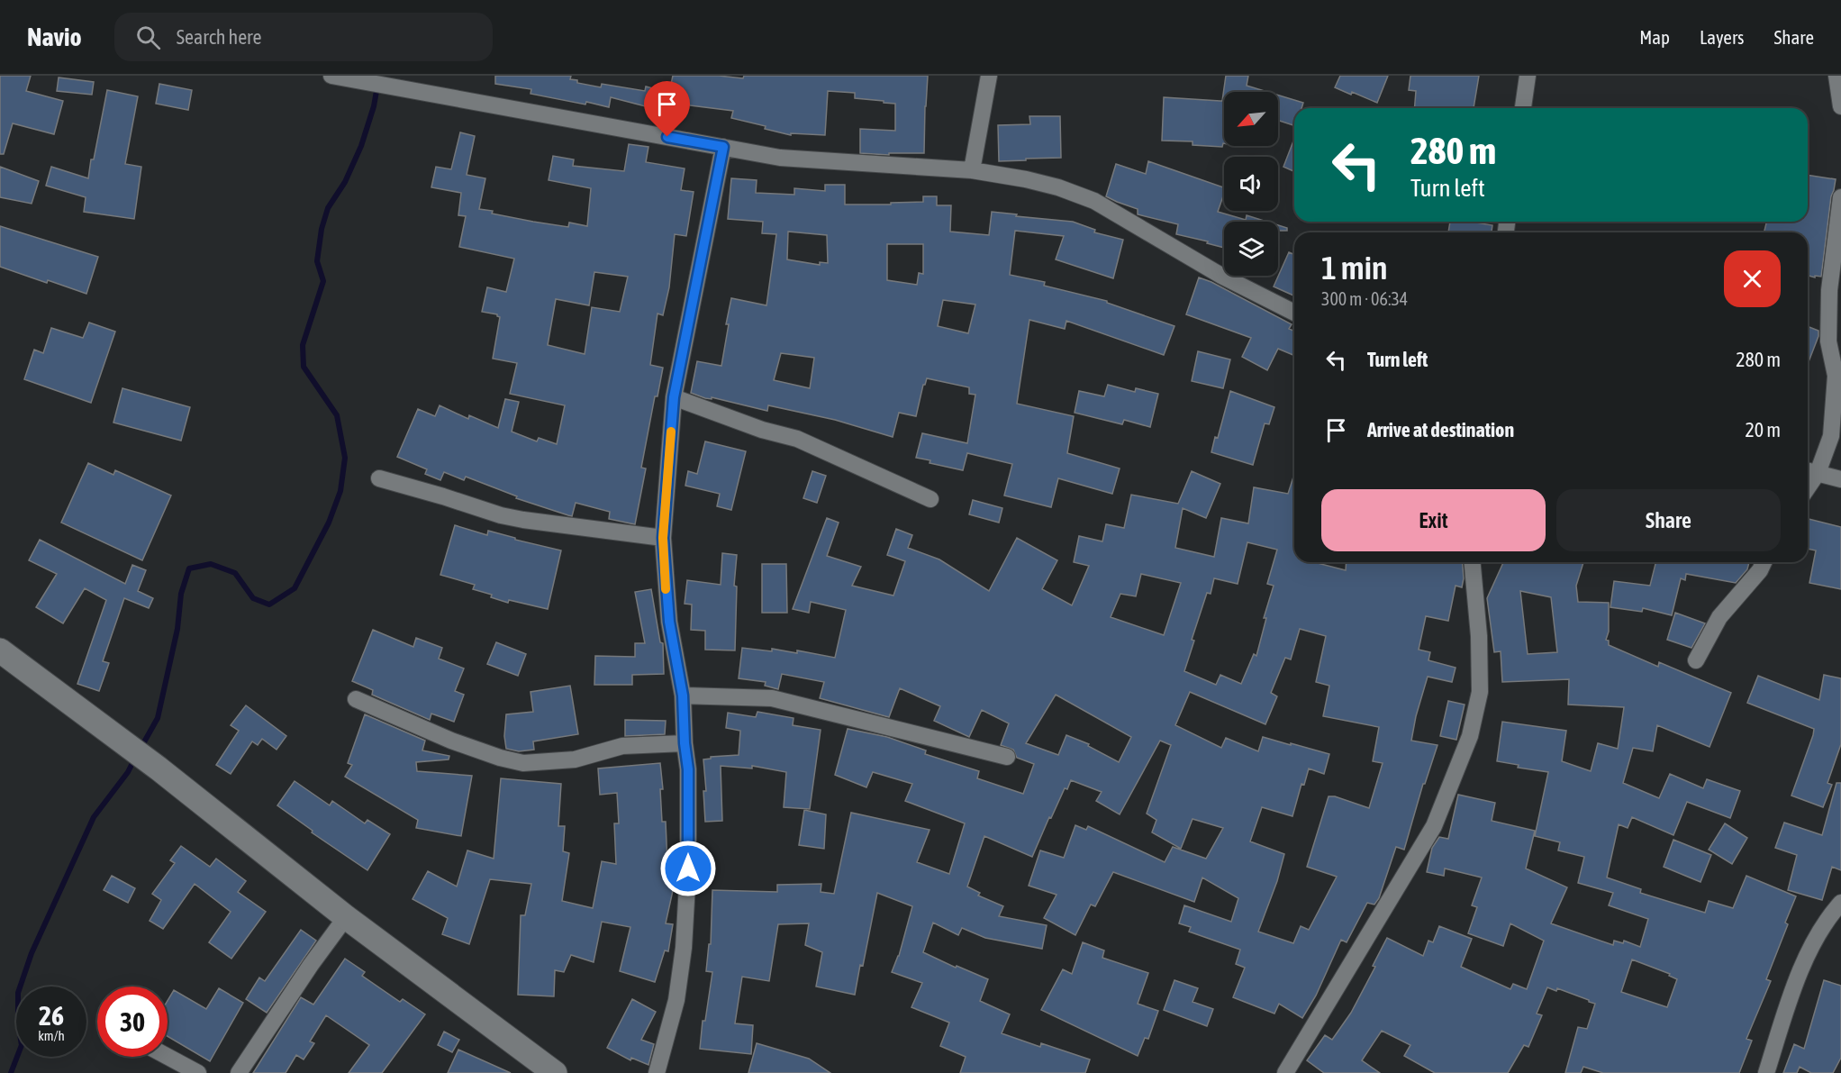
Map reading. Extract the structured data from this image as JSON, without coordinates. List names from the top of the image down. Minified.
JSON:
{"north":"bottom left","page":{"header":"Navio","search":"Search here","nav":["Map","Layers","Share"],"turn":["280 m","Turn left"],"heading":["1 min","300 m · 06:34"],"list":[{"name":"Turn left","value":"280 m"},{"name":"Arrive at destination","value":"20 m"}],"buttons":["Exit","Share"],"speed":"26 km/h","limit":"30"}}
